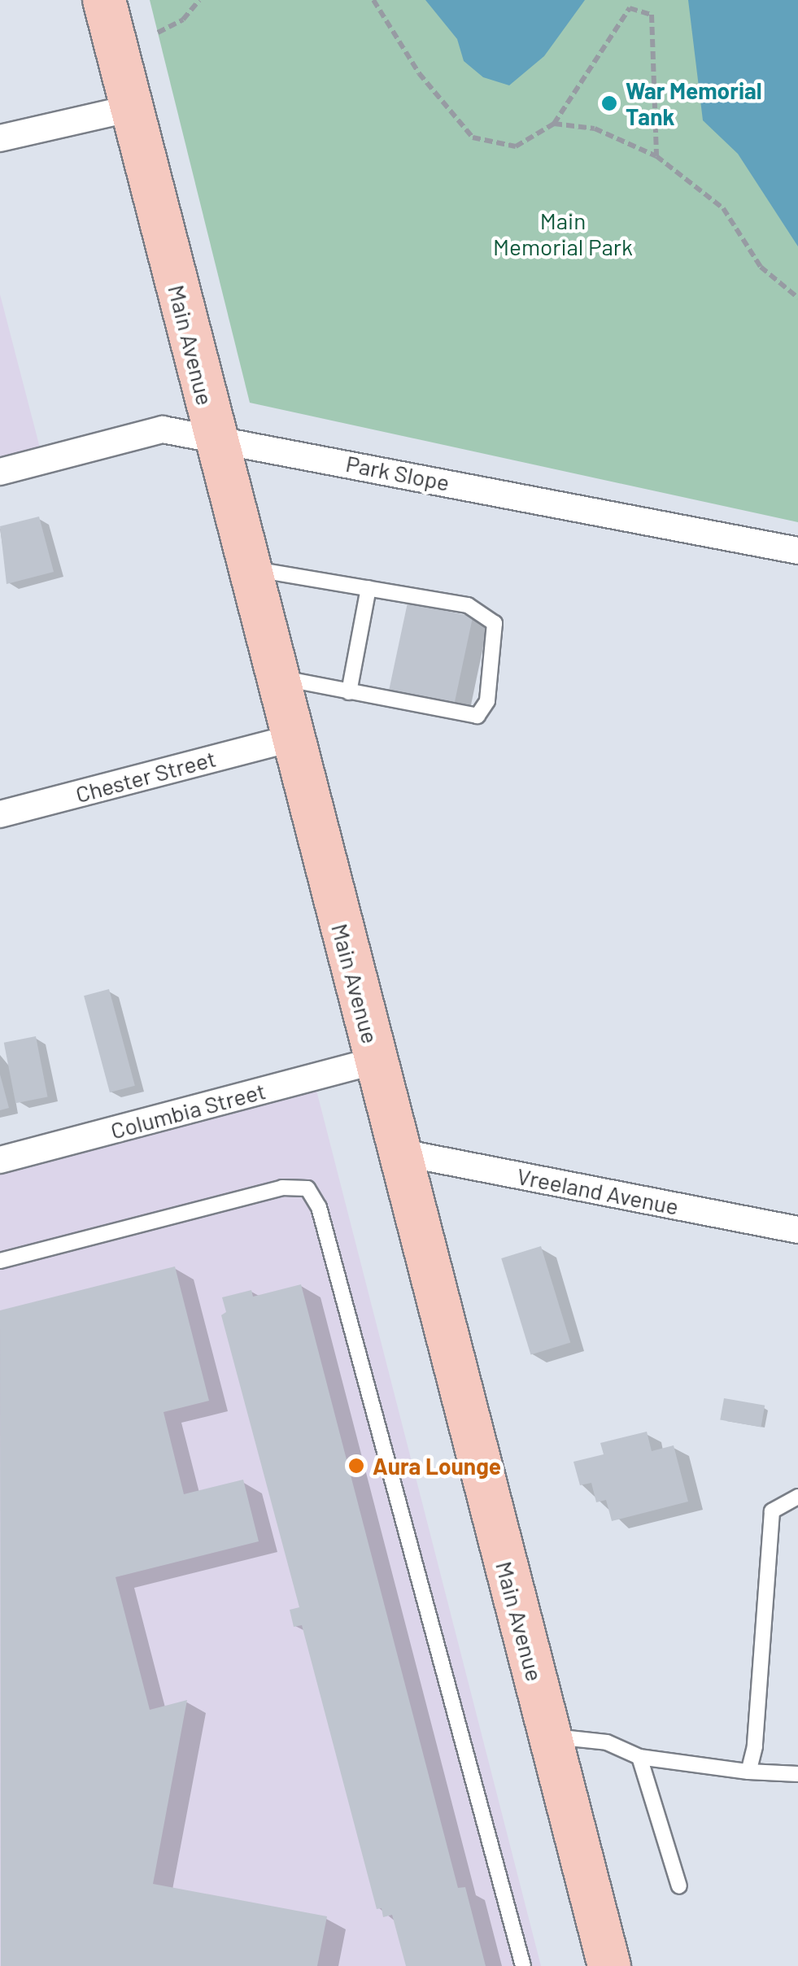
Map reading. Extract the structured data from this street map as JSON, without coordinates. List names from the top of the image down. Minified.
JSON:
{"streets":{"main road":["Main Avenue"],"street":["Park Slope","Chester Street","Columbia Street","Vreeland Avenue"]},"crossings":[["Main Avenue","Park Slope"],["Main Avenue","Chester Street"],["Main Avenue","Columbia Street"],["Main Avenue","Vreeland Avenue"]],"parks":["Main Memorial Park"],"places":["War Memorial Tank","Aura Lounge"]}
